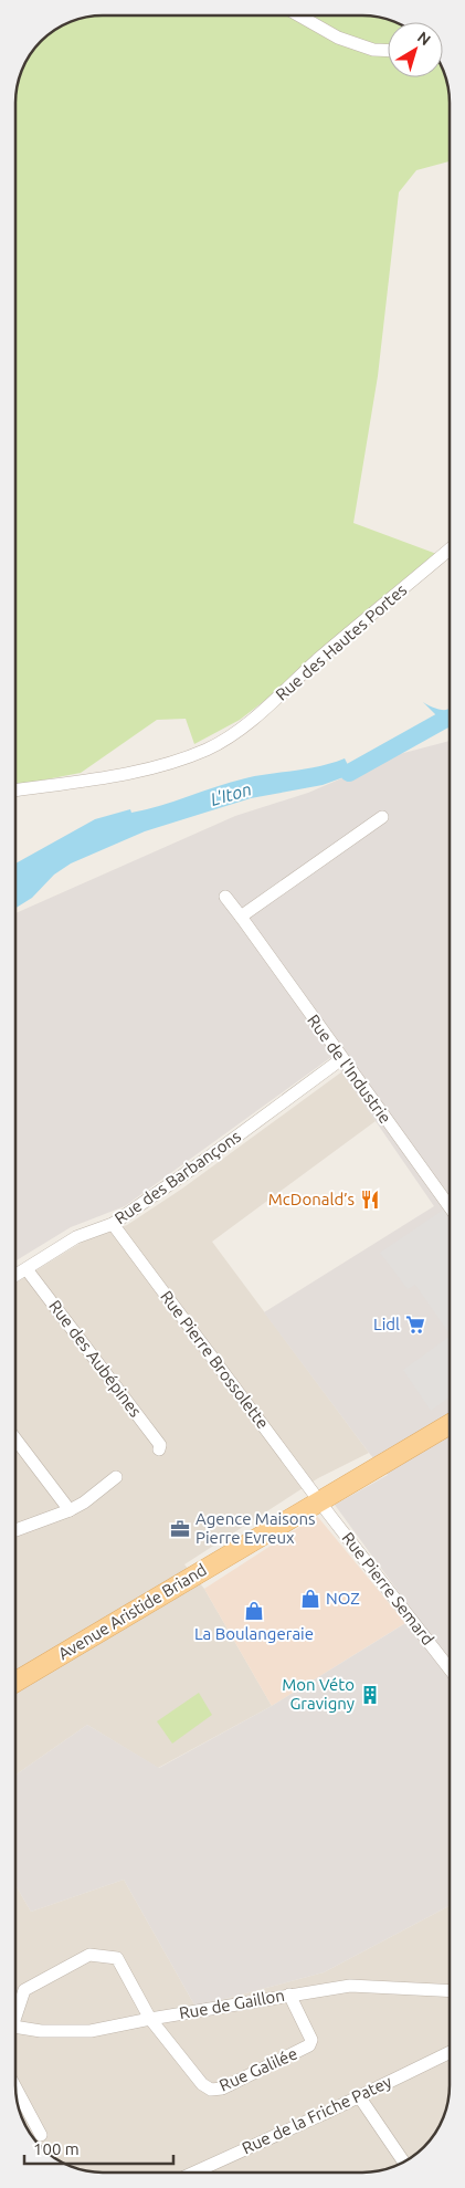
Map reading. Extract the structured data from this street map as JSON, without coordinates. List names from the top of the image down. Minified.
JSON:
{"streets":{"main road":["Avenue Aristide Briand"],"street":["Rue des Hautes Portes","Rue de l'Industrie","Rue des Barbançons","Rue des Aubépines","Rue Pierre Brossolette","Rue Pierre Semard","Rue de Gaillon","Rue Galilée","Rue de la Friche Patey"]},"crossings":[["Rue de l'Industrie","Rue des Barbançons"],["Rue des Barbançons","Rue des Aubépines"],["Rue des Barbançons","Rue Pierre Brossolette"],["Rue Pierre Brossolette","Rue Pierre Semard"],["Rue Pierre Brossolette","Avenue Aristide Briand"],["Rue Pierre Semard","Avenue Aristide Briand"],["Rue de Gaillon","Rue Galilée"]],"water":["L'Iton"],"places":{"restaurant":["McDonald’s"],"supermarket":["Lidl"],"office":["Agence Maisons Pierre Evreux"],"shop":["NOZ","La Boulangeraie"],"building":["Mon Véto Gravigny"]},"scale_bar":"100 m","north":"top right"}
